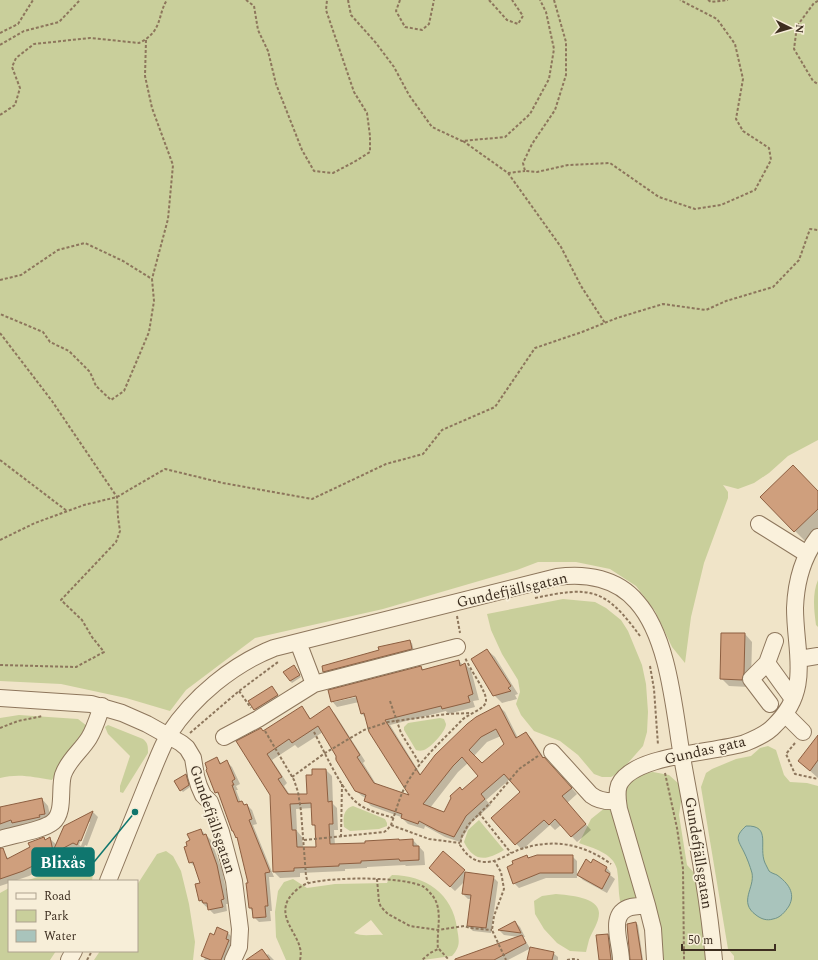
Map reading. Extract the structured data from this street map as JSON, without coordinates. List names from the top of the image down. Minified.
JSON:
{"streets":{"street":["Gundefjällsgatan","Gundas gata"]},"crossings":[["Gundefjällsgatan","Gundas gata"]],"places":["Blixås"],"legend":["Road","Park","Water"],"scale_bar":"50 m","north":"right"}
